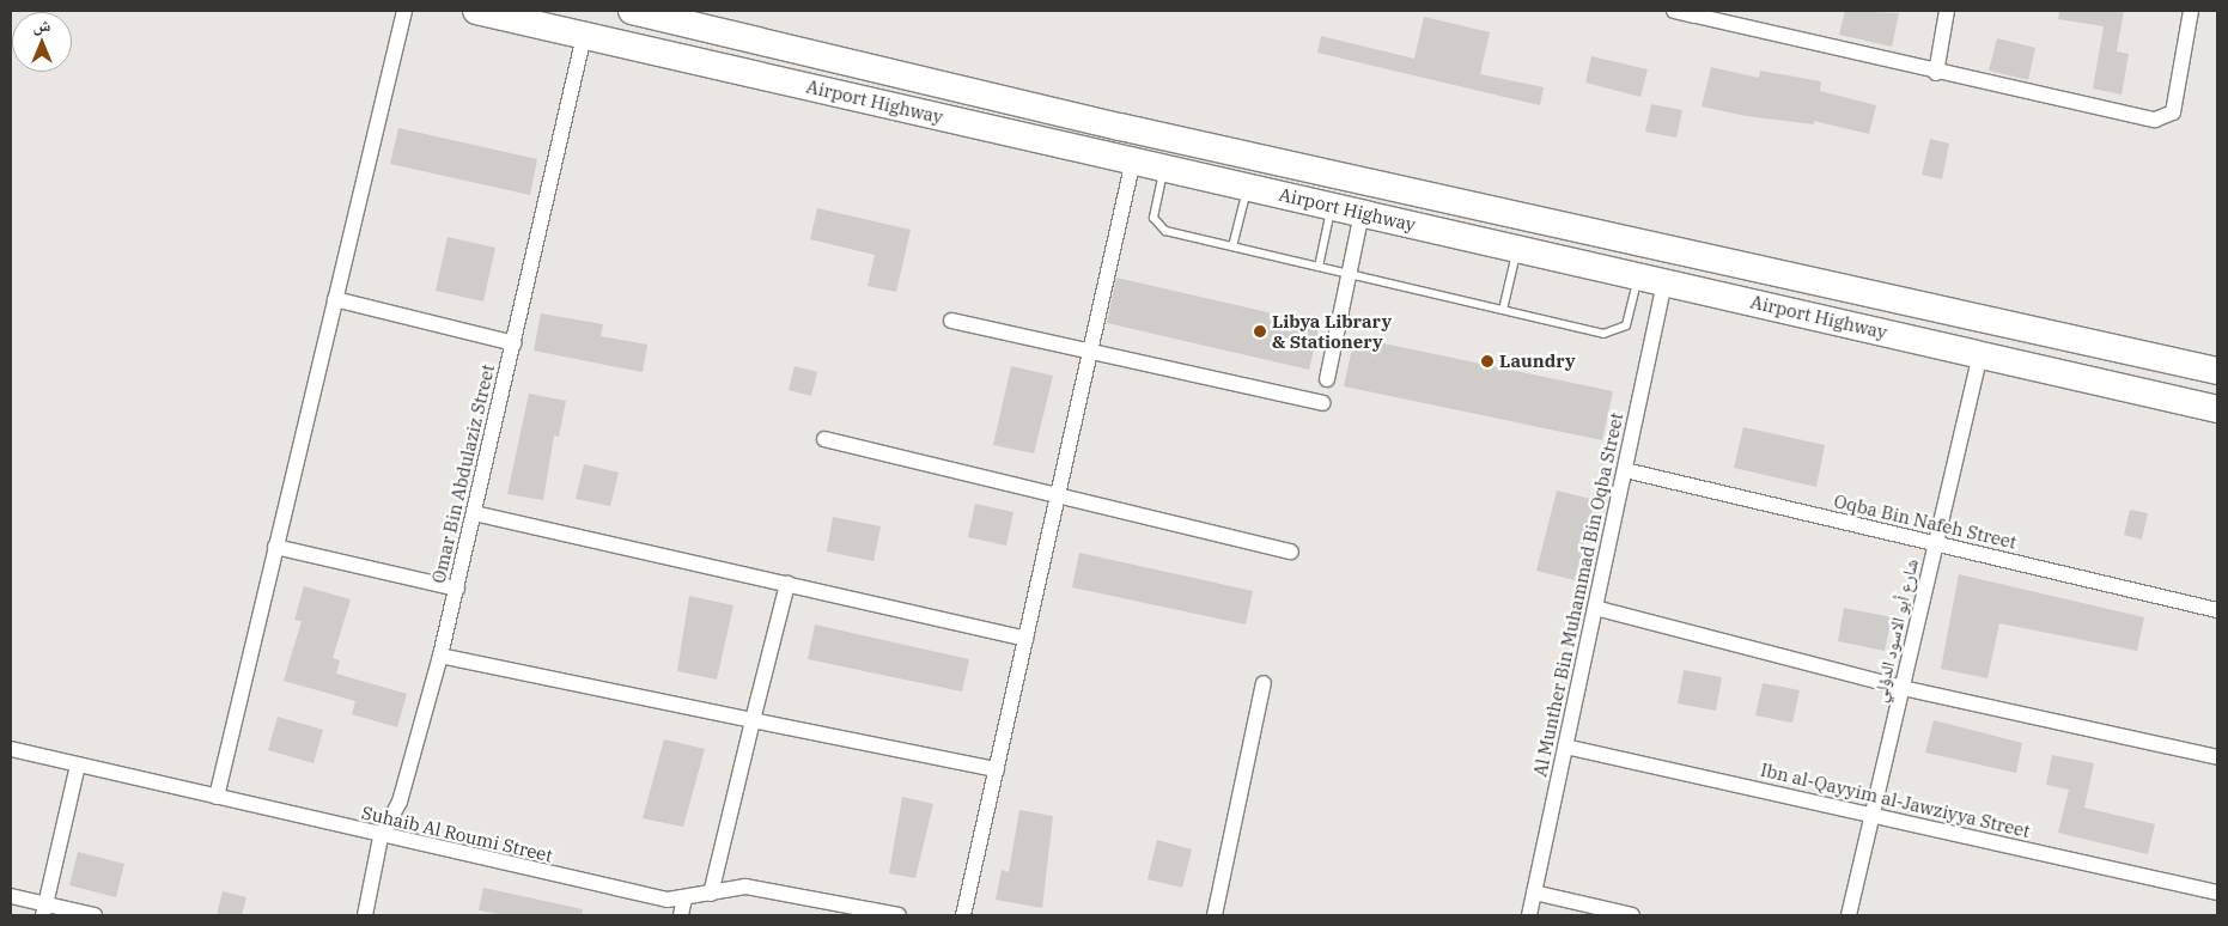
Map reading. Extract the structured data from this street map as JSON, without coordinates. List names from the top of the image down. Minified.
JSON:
{"streets":{"highway":["Airport Highway"],"street":["Omar Bin Abdulaziz Street","Oqba Bin Nafeh Street","Al Munther Bin Muhammad Bin Oqba Street","شارع أبو الاسود الدؤلي","Ibn al-Qayyim al-Jawziyya Street","Suhaib Al Roumi Street"]},"crossings":[["Airport Highway","Omar Bin Abdulaziz Street"],["Airport Highway","Al Munther Bin Muhammad Bin Oqba Street"],["Airport Highway","شارع أبو الاسود الدؤلي"],["Omar Bin Abdulaziz Street","Suhaib Al Roumi Street"],["Oqba Bin Nafeh Street","Al Munther Bin Muhammad Bin Oqba Street"],["Oqba Bin Nafeh Street","شارع أبو الاسود الدؤلي"],["Al Munther Bin Muhammad Bin Oqba Street","Ibn al-Qayyim al-Jawziyya Street"],["شارع أبو الاسود الدؤلي","Ibn al-Qayyim al-Jawziyya Street"]],"places":["Libya Library & Stationery","Laundry"],"north":"top"}
